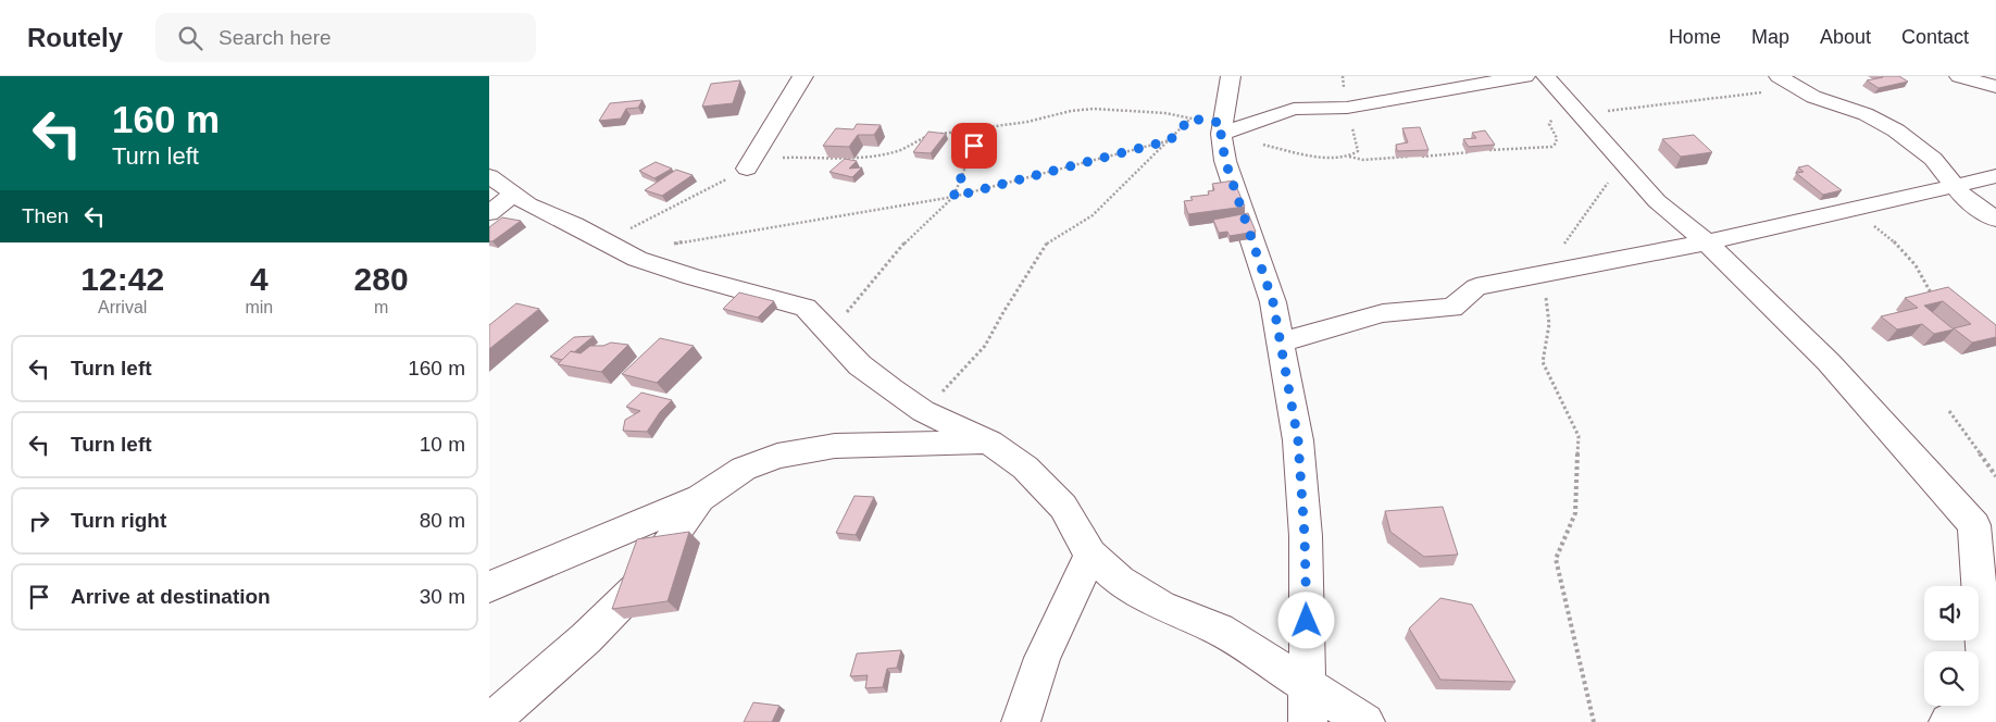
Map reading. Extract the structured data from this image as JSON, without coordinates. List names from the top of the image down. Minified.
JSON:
{"page":{"header":"Routely","search":"Search here","nav":["Home","Map","About","Contact"],"turn":["160 m","Turn left"],"then":"Then","eta":["12:42","Arrival","4","min","280","m"],"list":[{"name":"Turn left","value":"160 m"},{"name":"Turn left","value":"10 m"},{"name":"Turn right","value":"80 m"},{"name":"Arrive at destination","value":"30 m"}]}}
